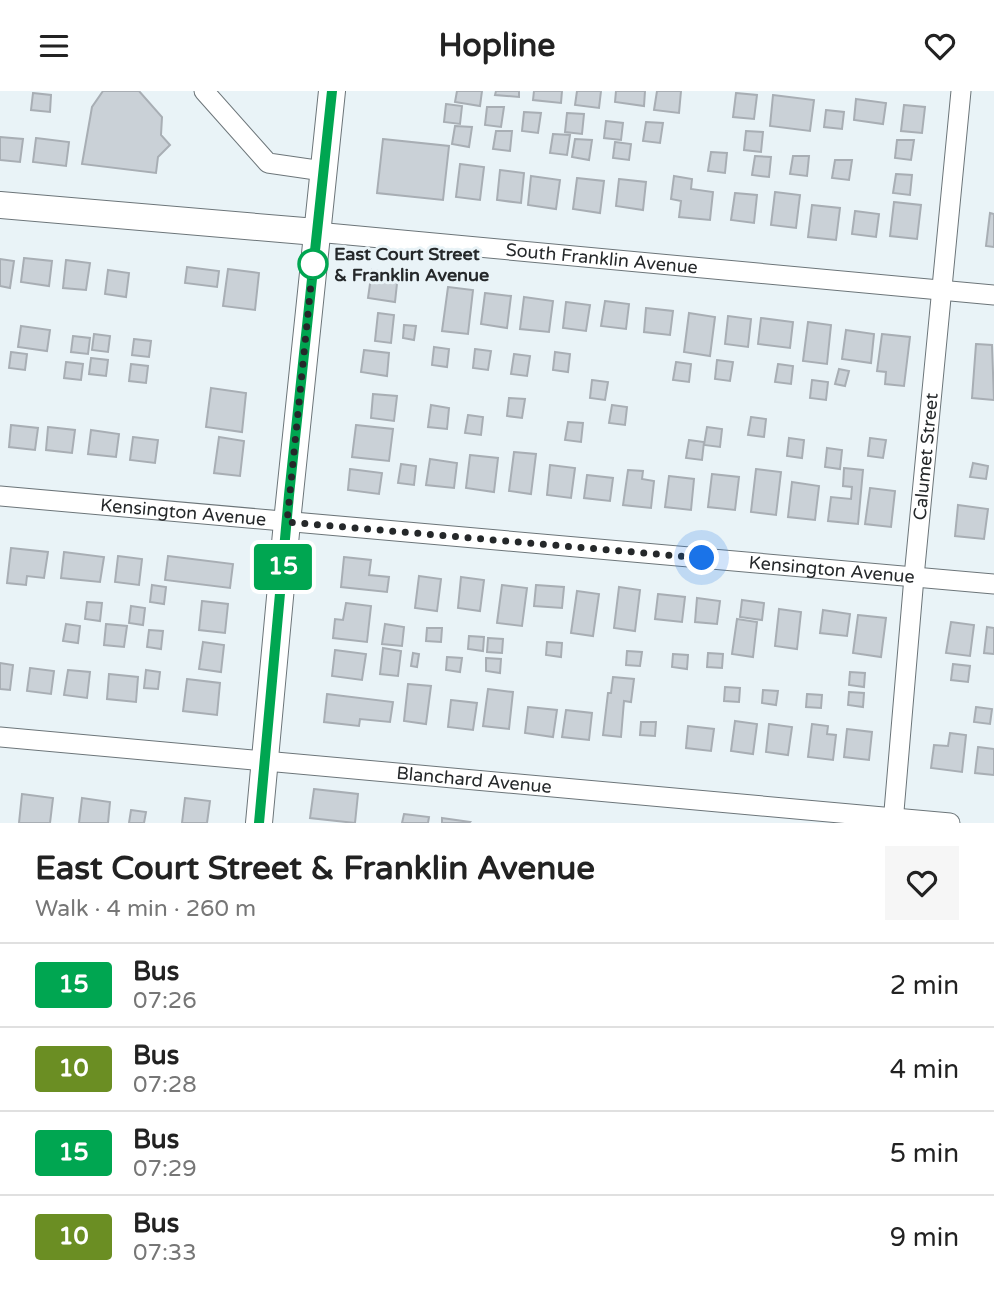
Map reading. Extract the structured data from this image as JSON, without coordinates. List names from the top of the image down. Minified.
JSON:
{"streets":{"main road":["South Franklin Avenue"],"street":["Calumet Street","Kensington Avenue","Blanchard Avenue"]},"crossings":[["South Franklin Avenue","Calumet Street"],["Calumet Street","Kensington Avenue"],["Calumet Street","Blanchard Avenue"]],"places":["East Court Street & Franklin Avenue"],"lines":["bus line 15"],"page":{"header":"Hopline","on_map":"15","heading":["East Court Street & Franklin Avenue","Walk · 4 min · 260 m"],"list":[{"mark":"15","name":"Bus","note":"07:26","value":"2 min"},{"mark":"10","name":"Bus","note":"07:28","value":"4 min"},{"mark":"15","name":"Bus","note":"07:29","value":"5 min"},{"mark":"10","name":"Bus","note":"07:33","value":"9 min"}]}}
